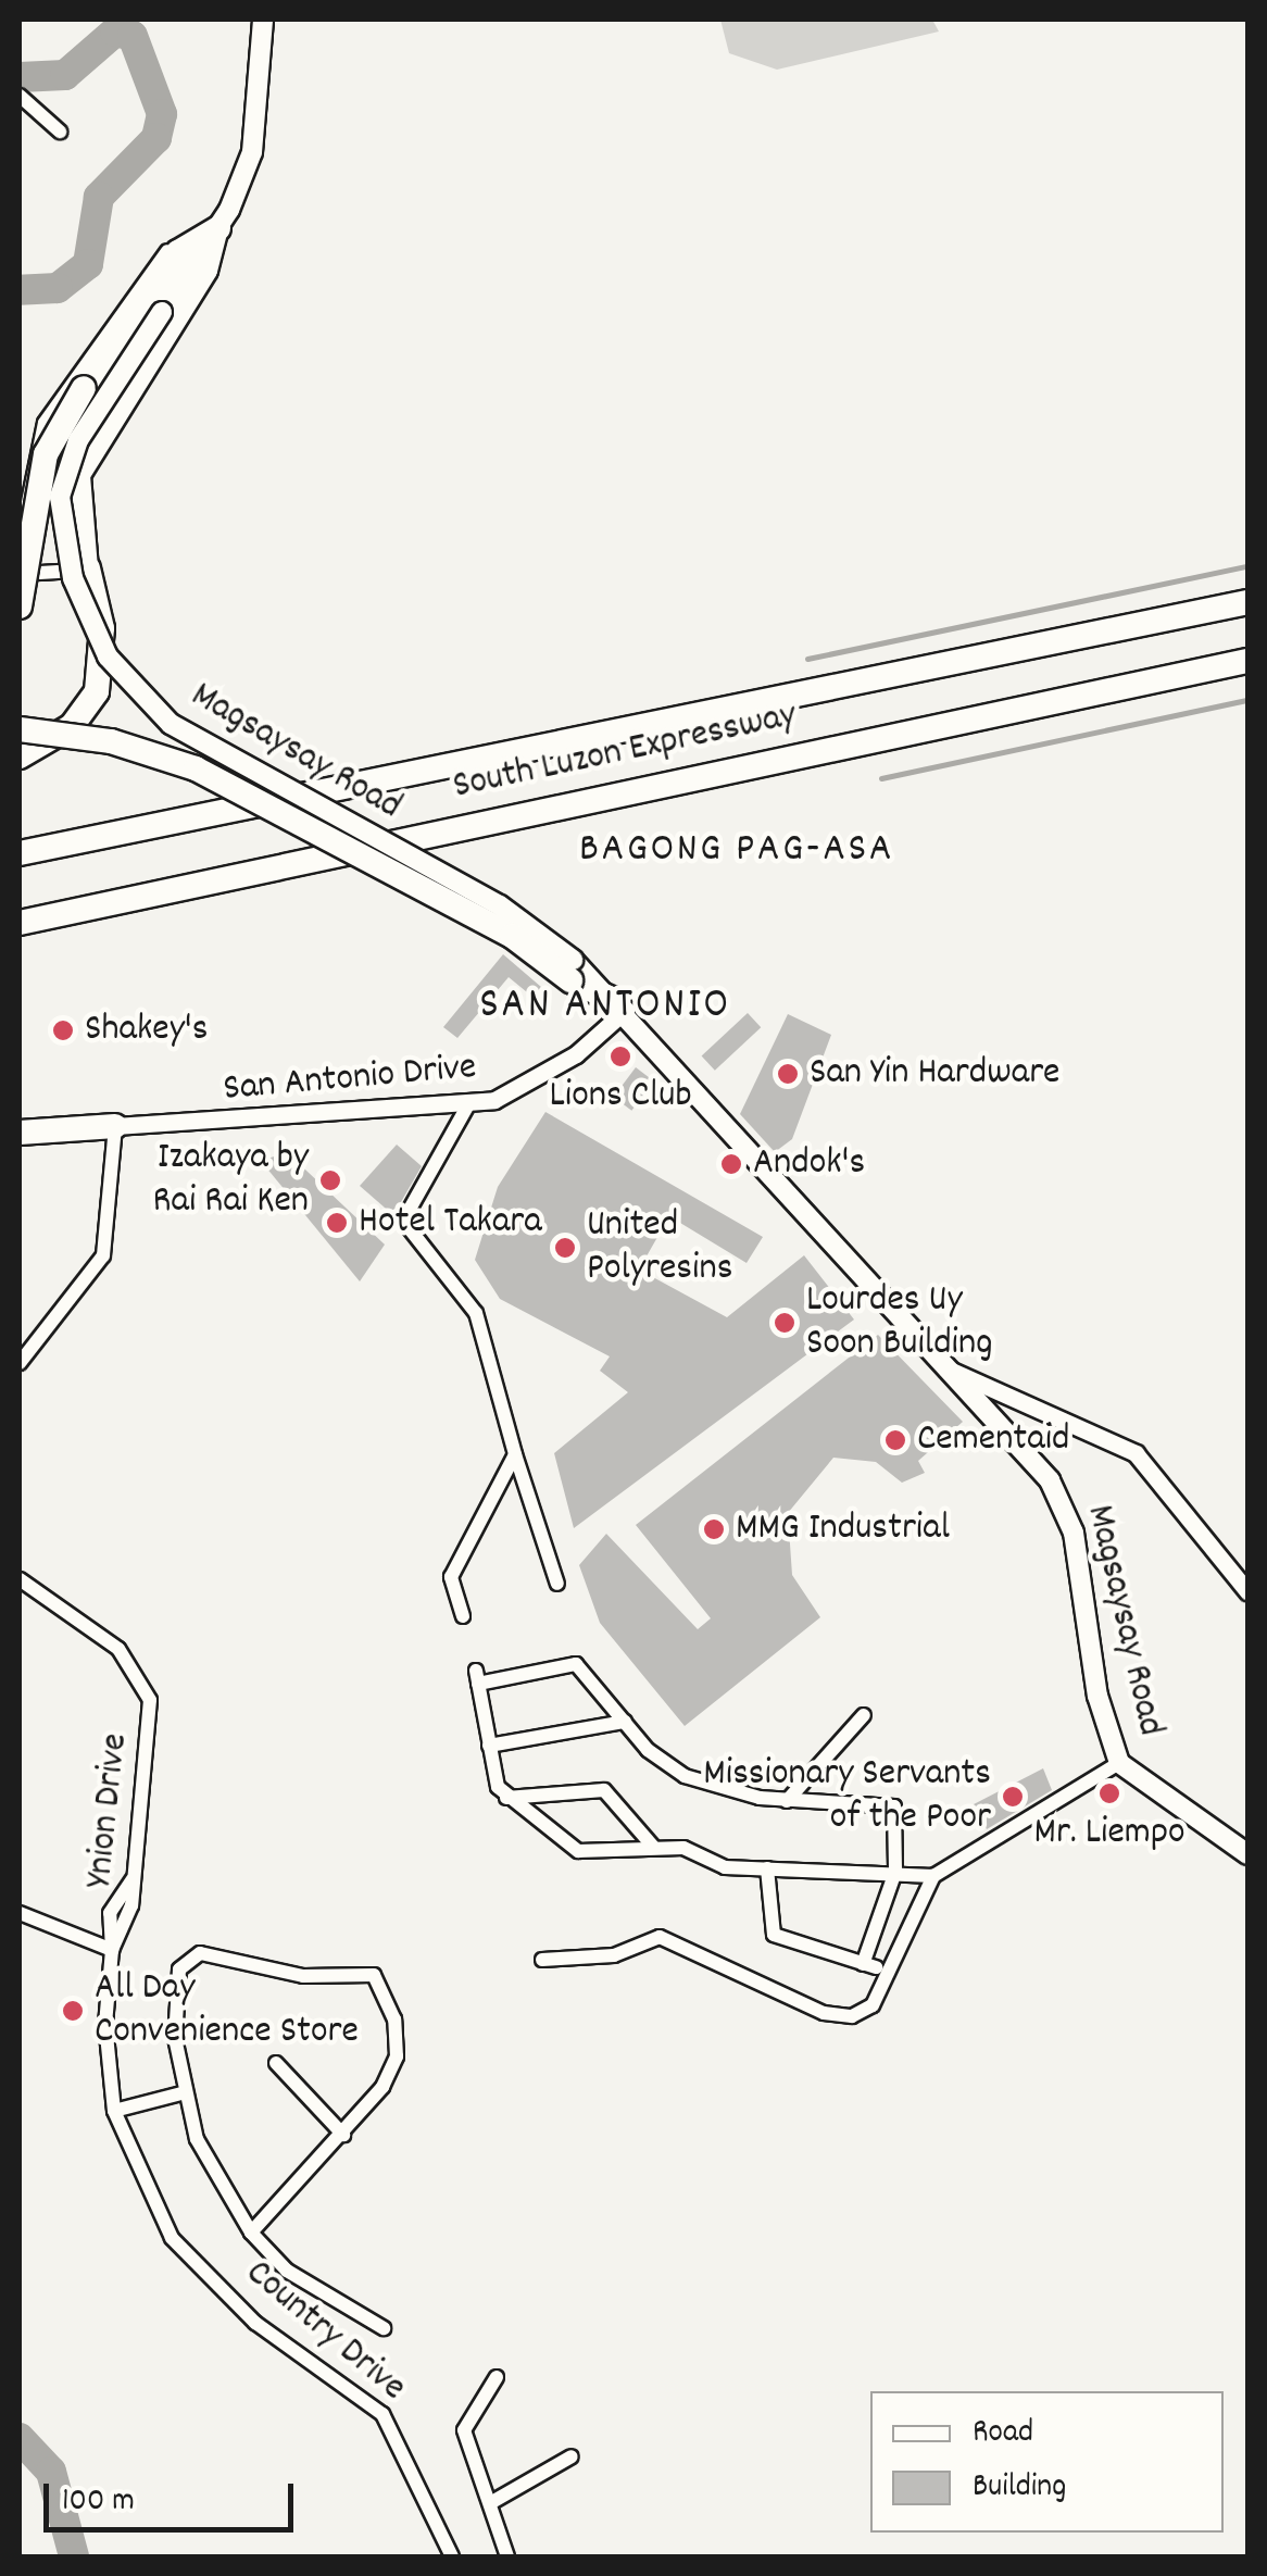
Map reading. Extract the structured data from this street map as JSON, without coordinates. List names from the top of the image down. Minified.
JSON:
{"streets":{"highway":["South Luzon Expressway"],"main road":["Magsaysay Road"],"street":["San Antonio Drive","Ynion Drive","Country Drive"]},"crossings":[["Magsaysay Road","San Antonio Drive"],["Ynion Drive","Country Drive"]],"districts":["BAGONG PAG-ASA","SAN ANTONIO"],"places":["Shakey's","Lions Club","San Yin Hardware","Andok's","Izakaya by Rai Rai Ken","Hotel Takara","United Polyresins","Lourdes Uy Soon Building","Cementaid","MMG Industrial","Mr. Liempo","Missionary Servants of the Poor","All Day Convenience Store"],"legend":["Road","Building"],"scale_bar":"100 m"}
